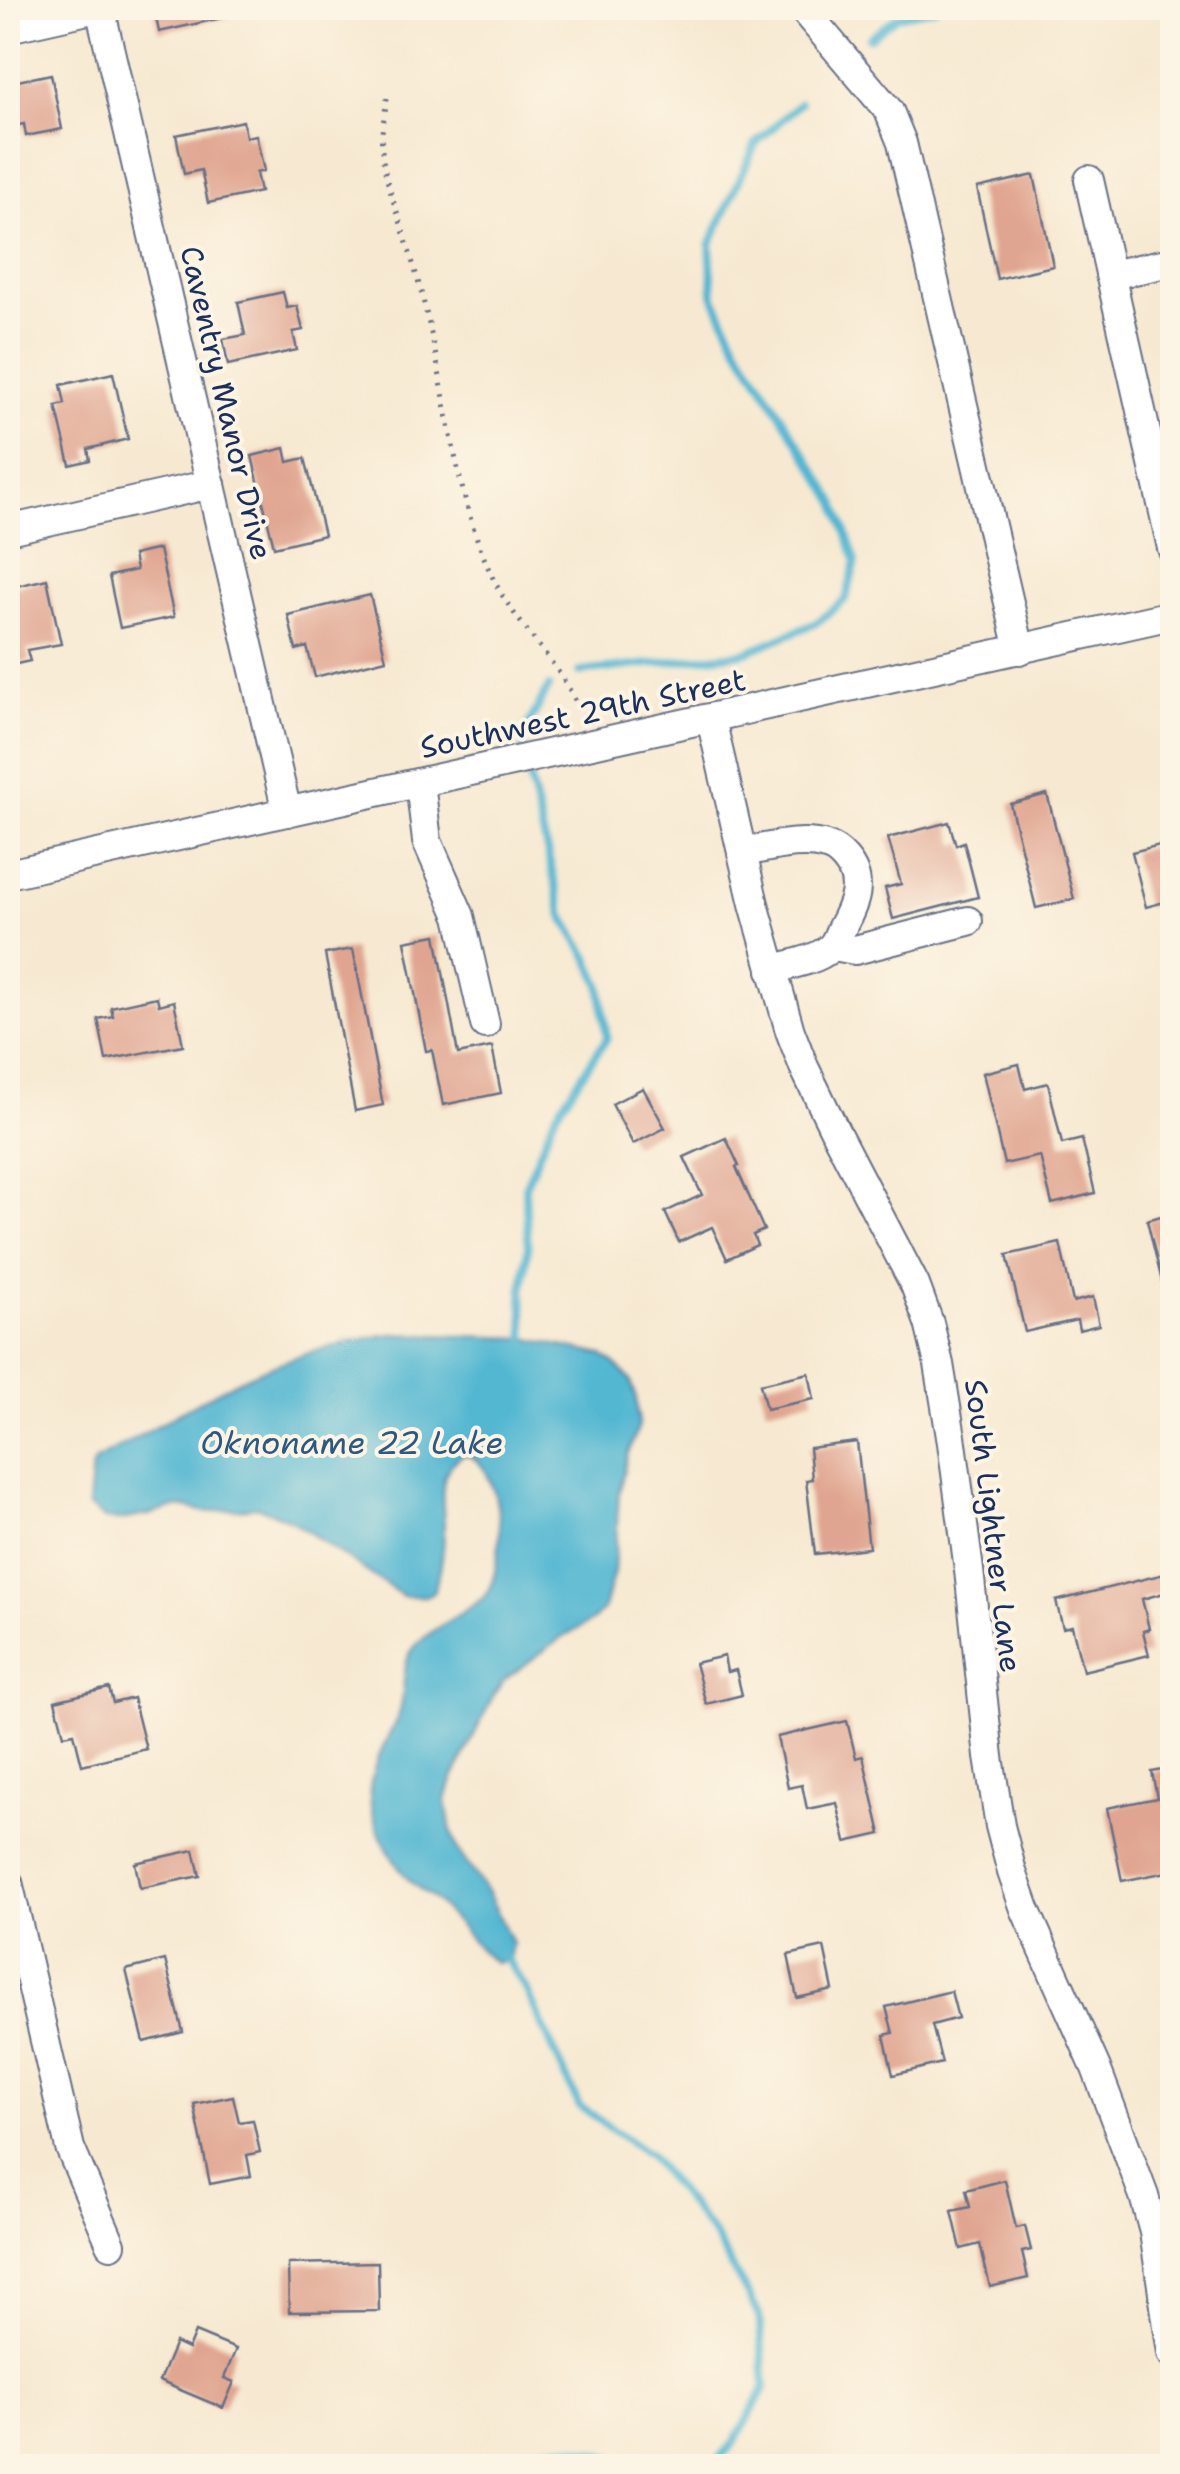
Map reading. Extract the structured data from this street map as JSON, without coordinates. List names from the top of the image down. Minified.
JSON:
{"streets":{"street":["Caventry Manor Drive","Southwest 29th Street","South Lightner Lane"]},"crossings":[["Caventry Manor Drive","Southwest 29th Street"],["Southwest 29th Street","South Lightner Lane"]],"water":["Oknoname 22 Lake"]}
